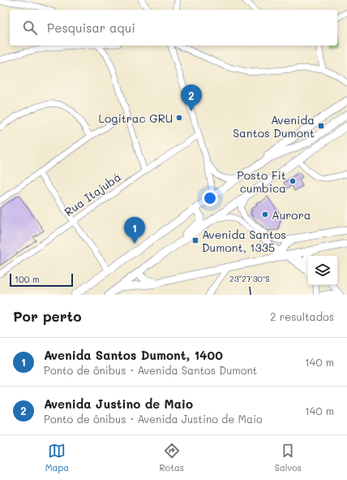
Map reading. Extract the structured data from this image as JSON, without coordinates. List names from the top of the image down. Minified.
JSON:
{"streets":{"street":["Rua Itajubá"]},"places":{"other":["Logitrac GRU","Posto Fit cumbica","Aurora"],"transit":["Avenida Santos Dumont","Avenida Santos Dumont, 1335"]},"scale_bar":"100 m","page":{"search":"Pesquisar aqui","pins":["2","1"],"scale":"100 m","heading":["Por perto","2 resultados"],"list":[{"mark":"1","name":"Avenida Santos Dumont, 1400","note":"Ponto de ônibus · Avenida Santos Dumont","value":"140 m"},{"mark":"2","name":"Avenida Justino de Maio","note":"Ponto de ônibus · Avenida Justino de Maio","value":"140 m"}],"nav":["Mapa","Rotas","Salvos"]},"coordinates":["23°27'30\"S"]}
